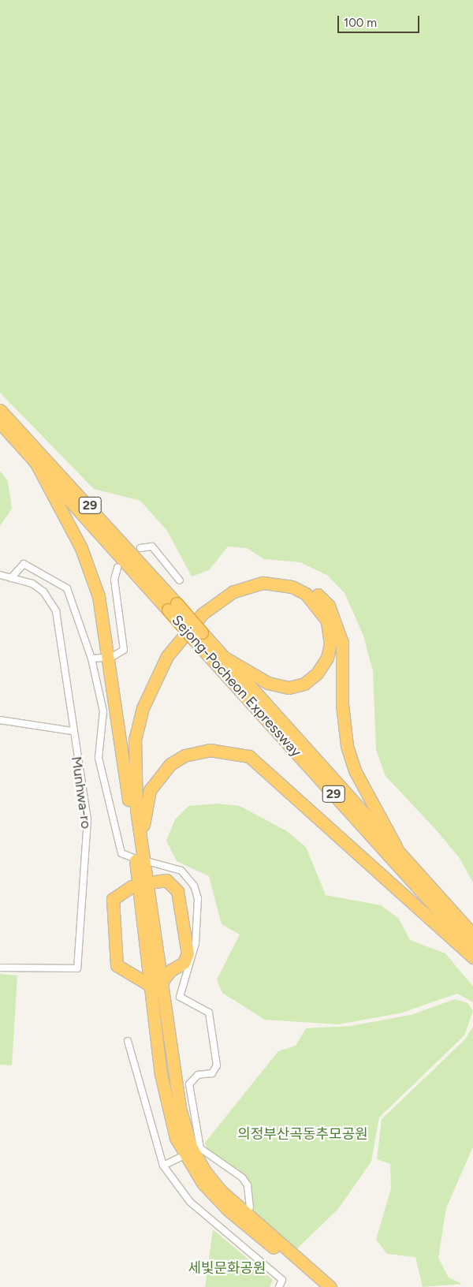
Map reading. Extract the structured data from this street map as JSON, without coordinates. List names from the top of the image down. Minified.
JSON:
{"streets":{"highway":["29","Sejong-Pocheon Expressway"],"street":["Munhwa-ro"]},"parks":["의정부산곡동추모공원","세빛문화공원"],"scale_bar":"100 m"}
